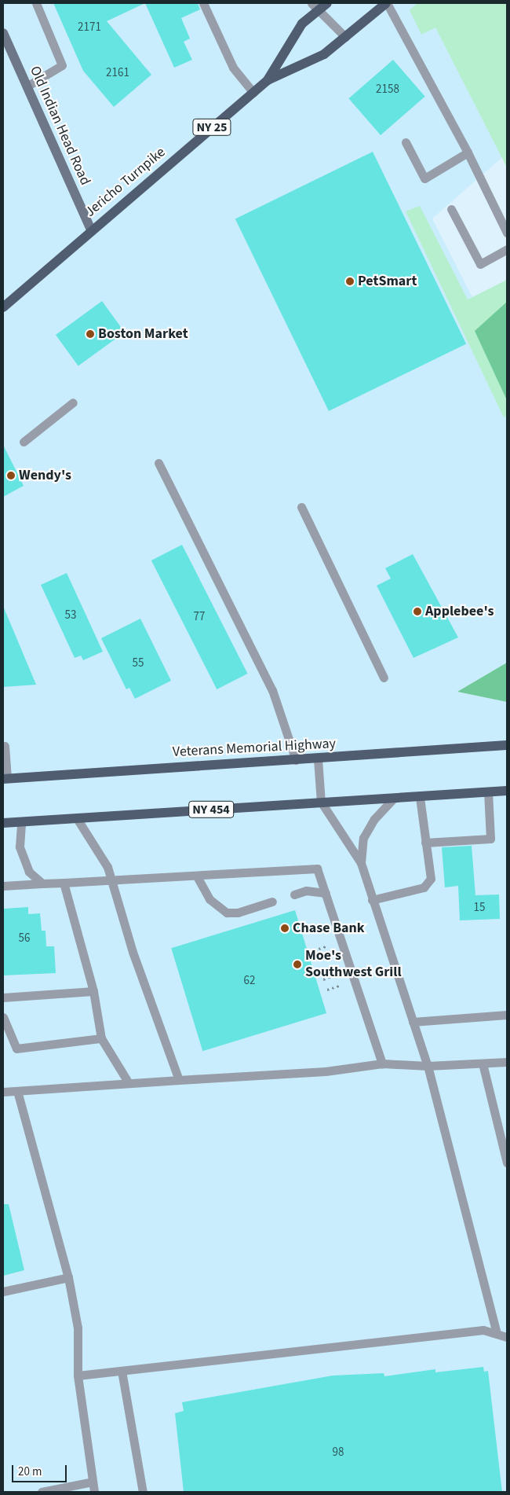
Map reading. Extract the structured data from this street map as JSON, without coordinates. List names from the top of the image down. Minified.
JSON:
{"streets":{"main road":["NY 25","Jericho Turnpike","Veterans Memorial Highway","NY 454"],"street":["Old Indian Head Road"]},"crossings":[["Old Indian Head Road","Jericho Turnpike"]],"places":["PetSmart","Boston Market","Wendy's","Applebee's","Chase Bank","Moe's Southwest Grill"],"house_numbers":["2171","2161","2158","53","77","55","15","56","62","98"],"scale_bar":"20 m"}
